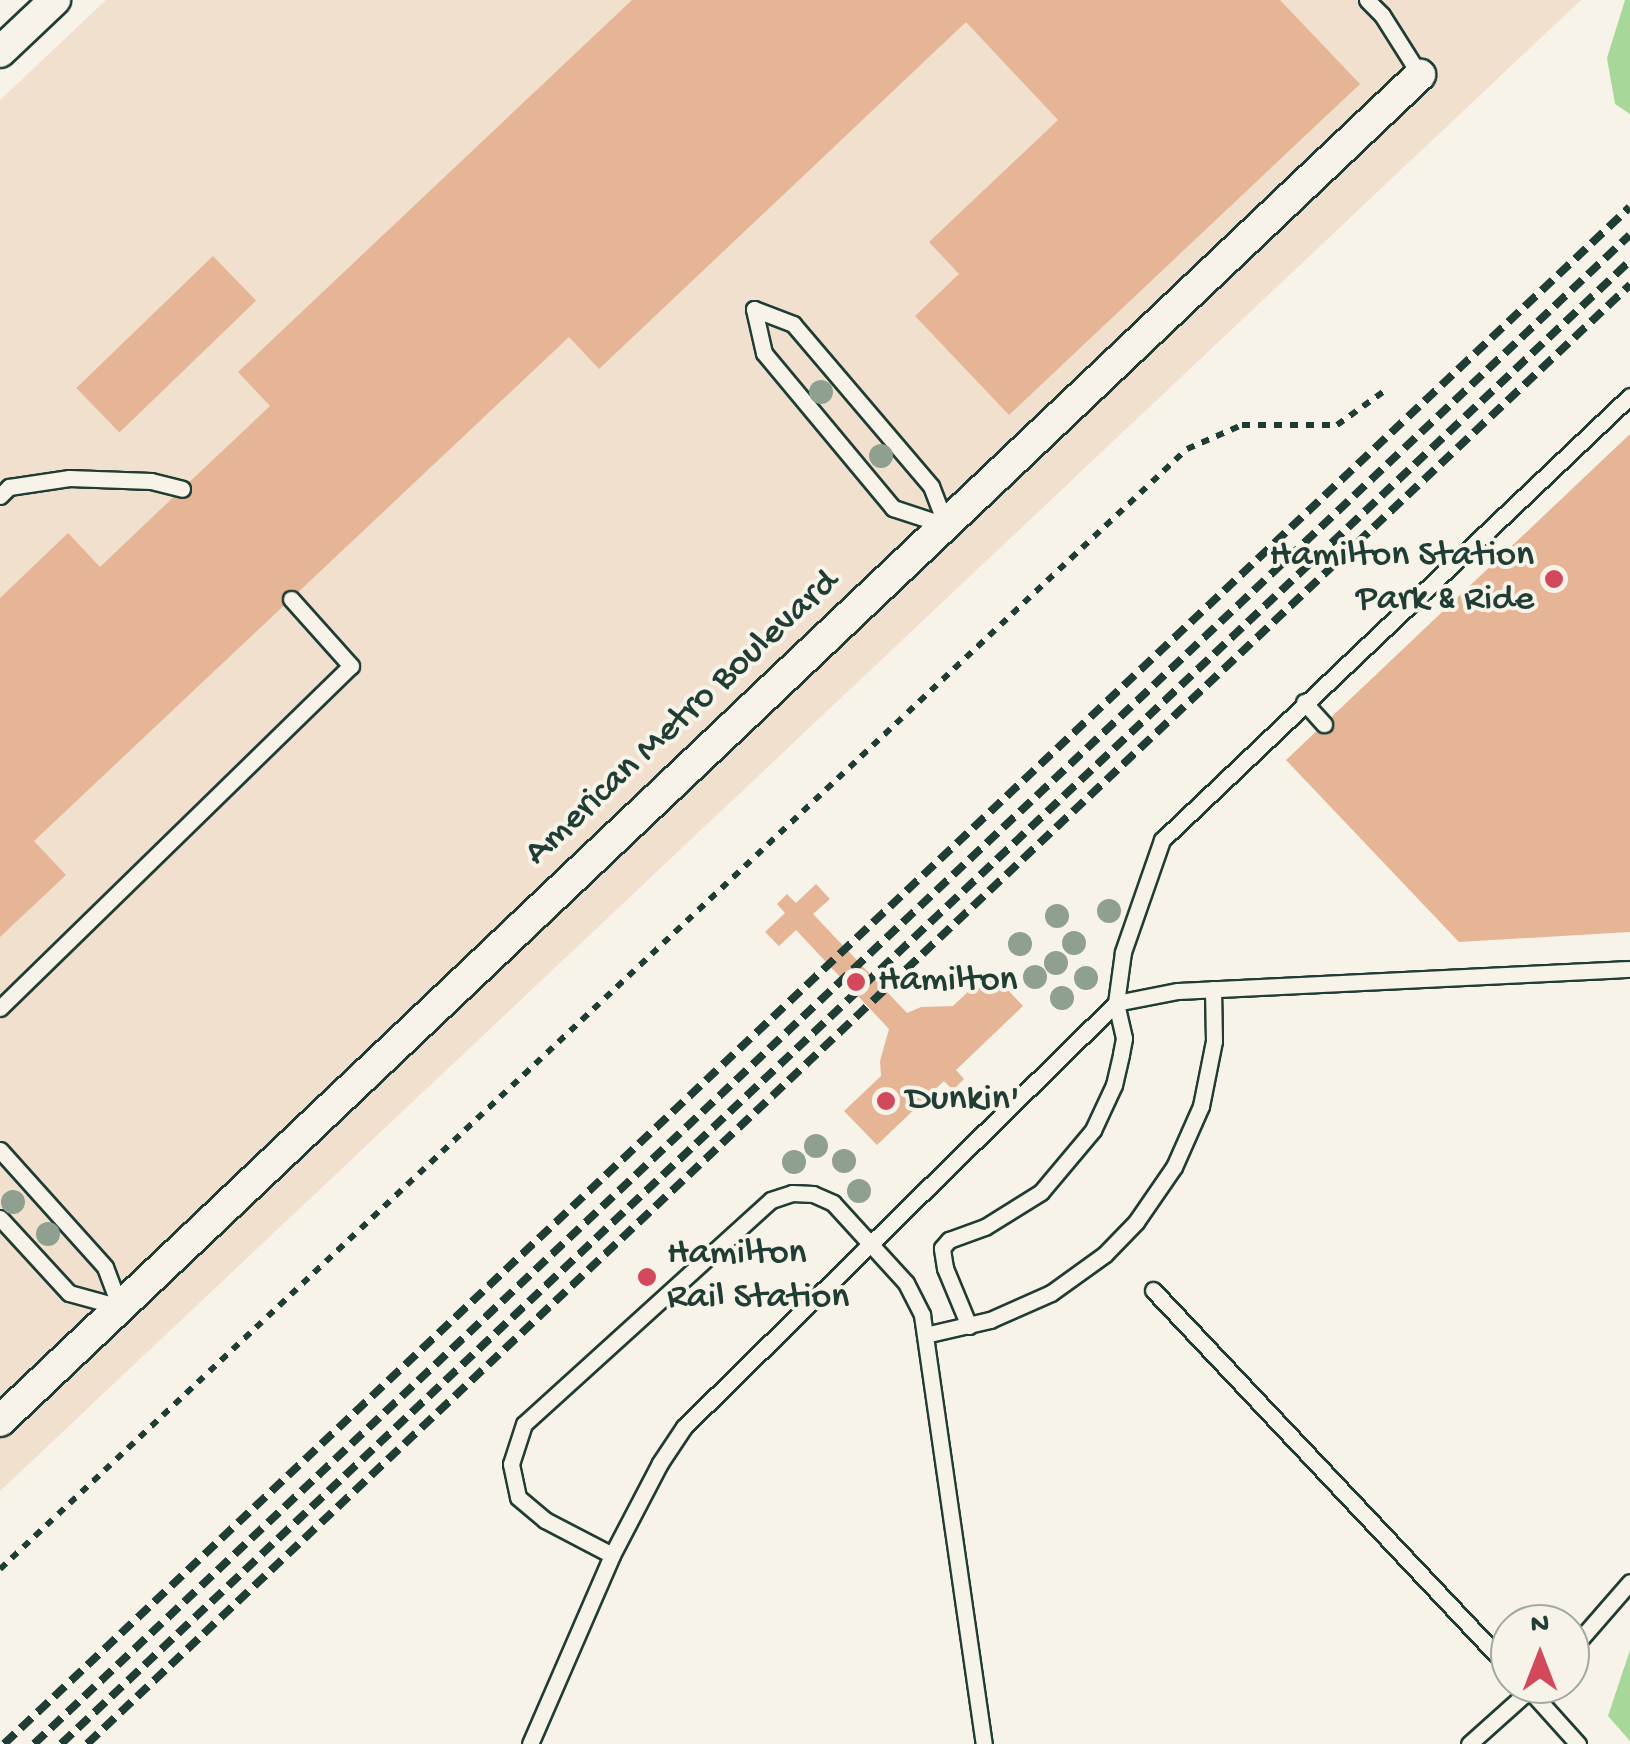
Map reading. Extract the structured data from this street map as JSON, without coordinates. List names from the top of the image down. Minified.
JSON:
{"streets":{"street":["American Metro Boulevard"]},"places":["Hamilton Station Park & Ride","Hamilton","Dunkin'","Hamilton Rail Station"],"north":"top"}
